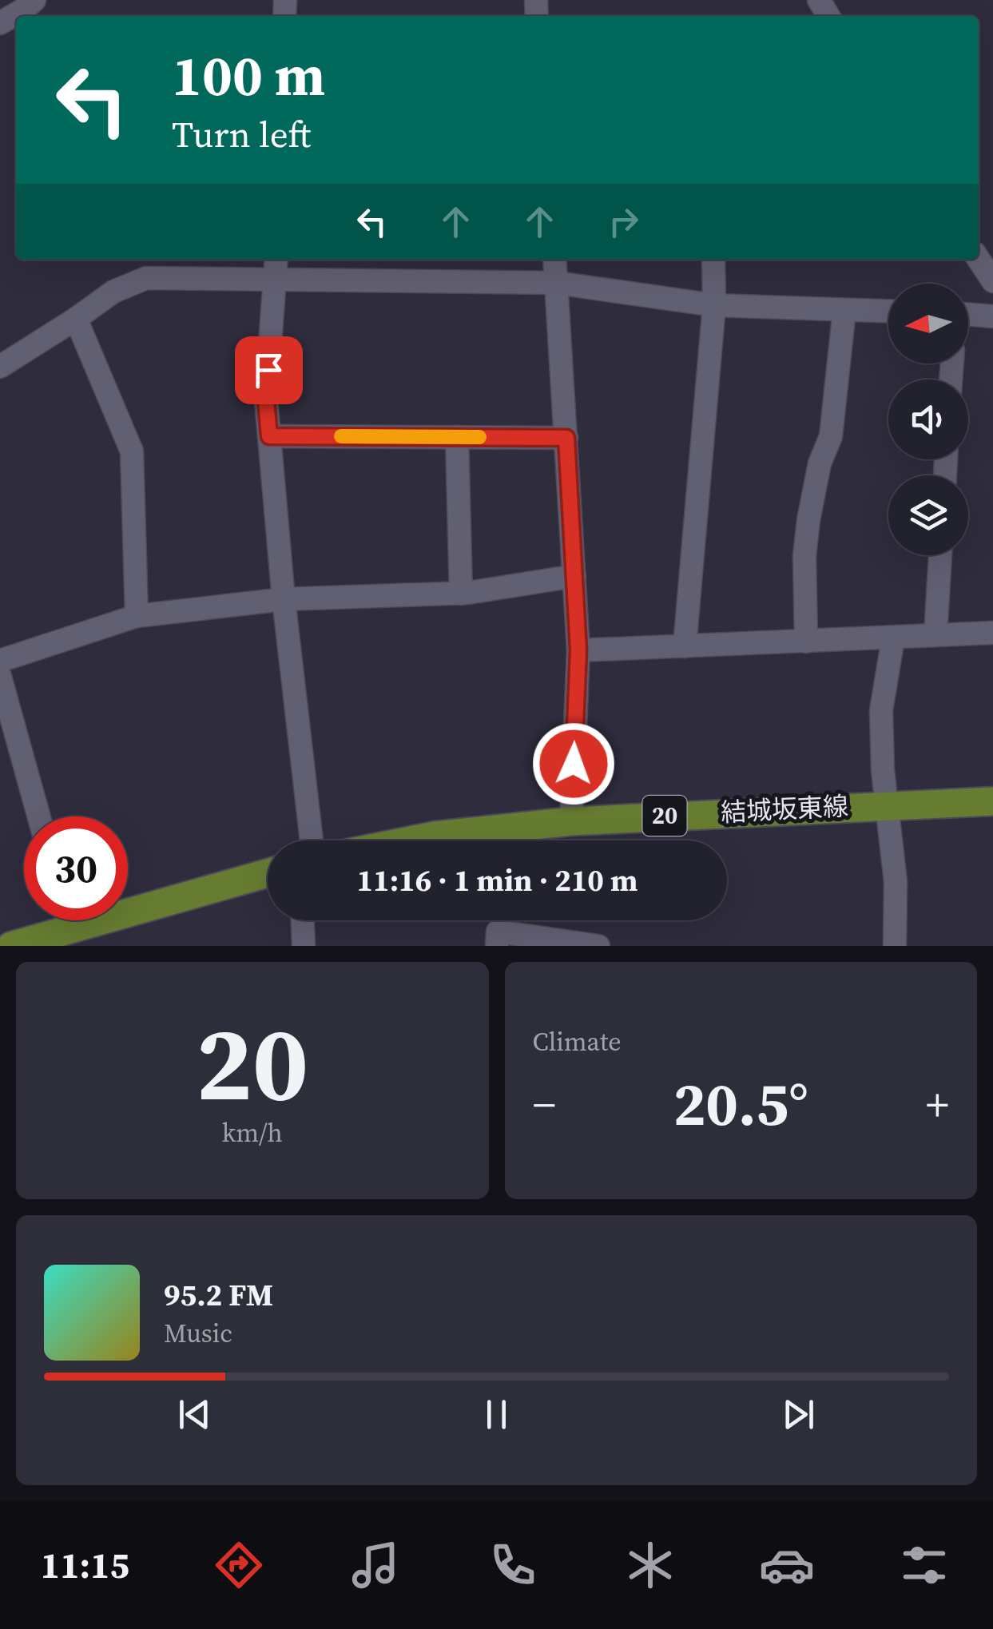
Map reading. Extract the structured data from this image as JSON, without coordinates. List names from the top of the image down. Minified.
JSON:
{"streets":{"main road":["結城坂東線","20"]},"north":"left","page":{"turn":["100 m","Turn left"],"limit":"30","trip":"11:16 · 1 min · 210 m","tile":[["20","km/h"],"Climate"],"heat":["−","20.5°","+"],"song":["95.2 FM","Music"],"tabs":"11:15"}}
